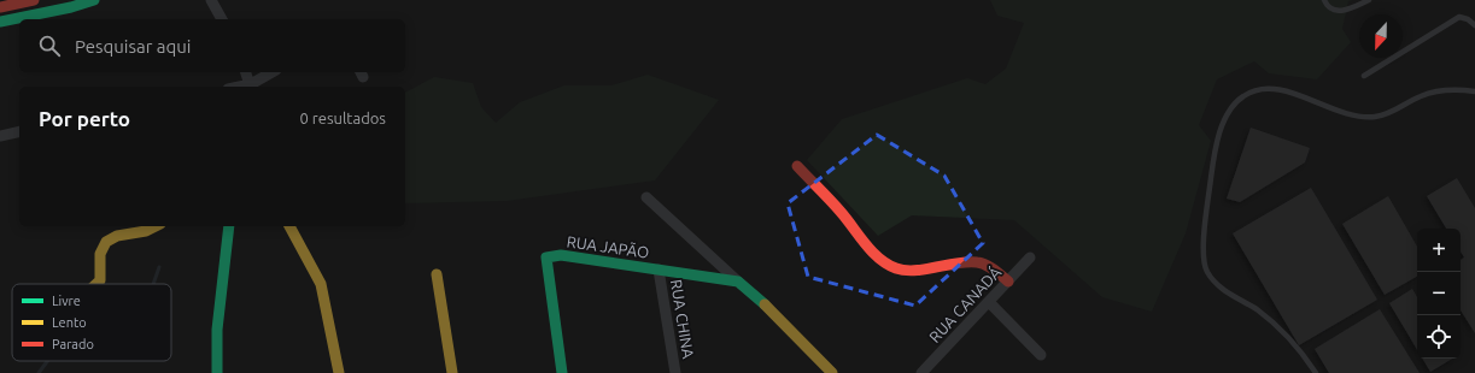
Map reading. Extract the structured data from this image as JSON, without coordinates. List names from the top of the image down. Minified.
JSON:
{"streets":{"main road":["RUA JAPÃO"],"street":["RUA CANADÁ","RUA CHINA"]},"crossings":[["RUA JAPÃO","RUA CHINA"]],"legend":["Livre","Lento","Parado"],"north":"bottom","page":{"search":"Pesquisar aqui","heading":["Por perto","0 resultados"],"map_buttons":["+","−"]}}
